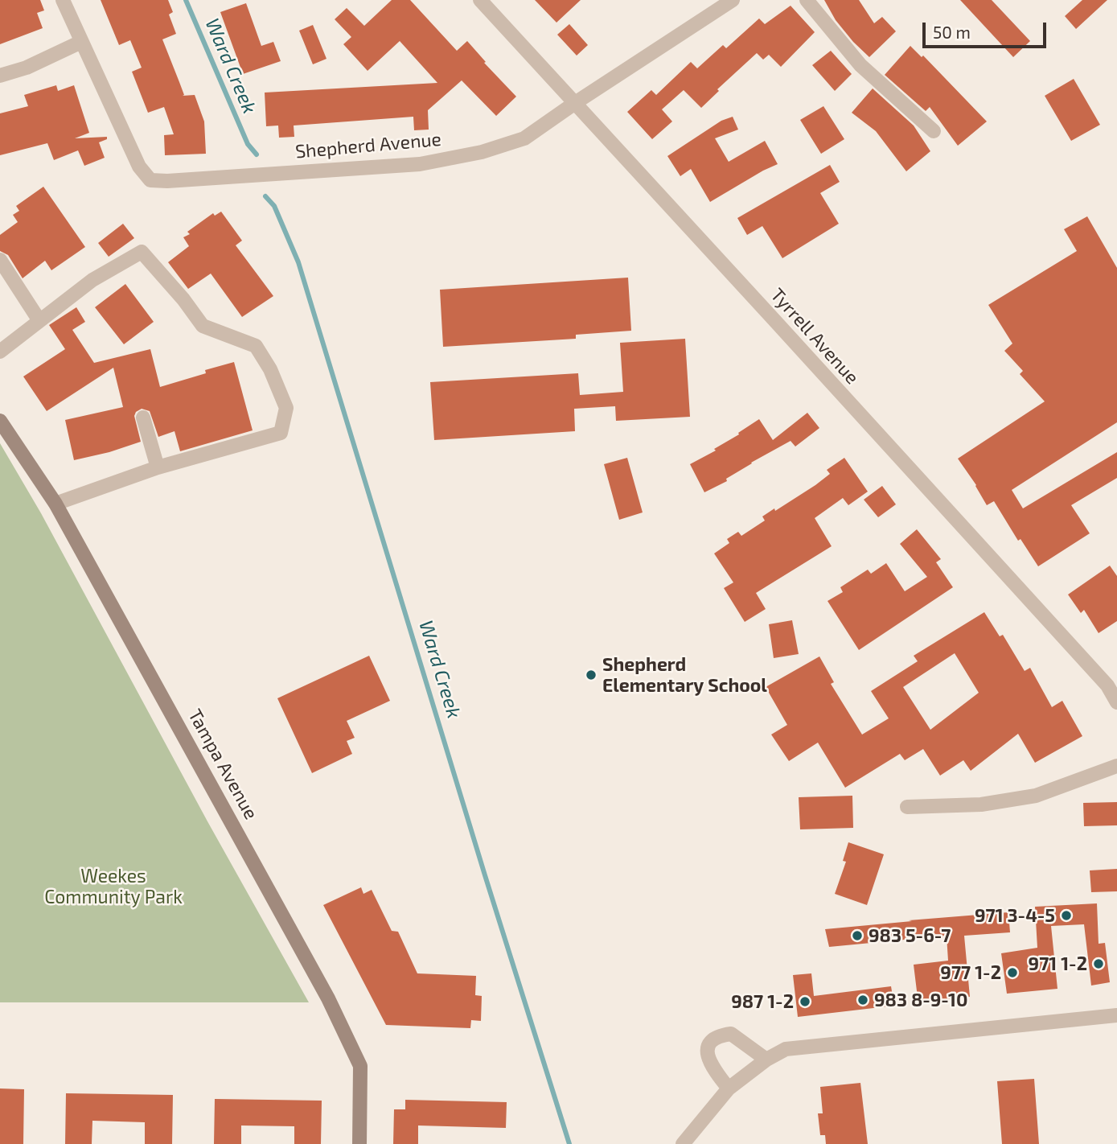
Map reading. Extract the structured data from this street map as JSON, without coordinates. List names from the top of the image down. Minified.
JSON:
{"streets":{"street":["Shepherd Avenue","Tyrrell Avenue","Tampa Avenue"]},"crossings":[["Shepherd Avenue","Tyrrell Avenue"]],"water":["Ward Creek"],"parks":["Weekes Community Park"],"places":["Shepherd Elementary School","971 3-4-5","983 5-6-7","971 1-2","977 1-2","983 8-9-10","987 1-2"],"scale_bar":"50 m"}
